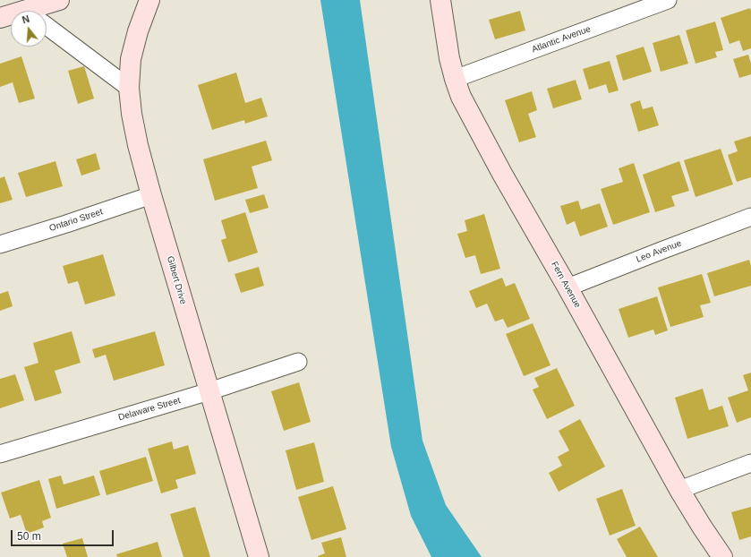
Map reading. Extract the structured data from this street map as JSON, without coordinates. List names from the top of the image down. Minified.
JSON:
{"streets":{"street":["Atlantic Avenue","Ontario Street","Leo Avenue","Gilbert Drive","Fern Avenue","Delaware Street"]},"crossings":[["Atlantic Avenue","Fern Avenue"],["Ontario Street","Gilbert Drive"],["Leo Avenue","Fern Avenue"],["Gilbert Drive","Delaware Street"]],"scale_bar":"50 m","north":"top"}
